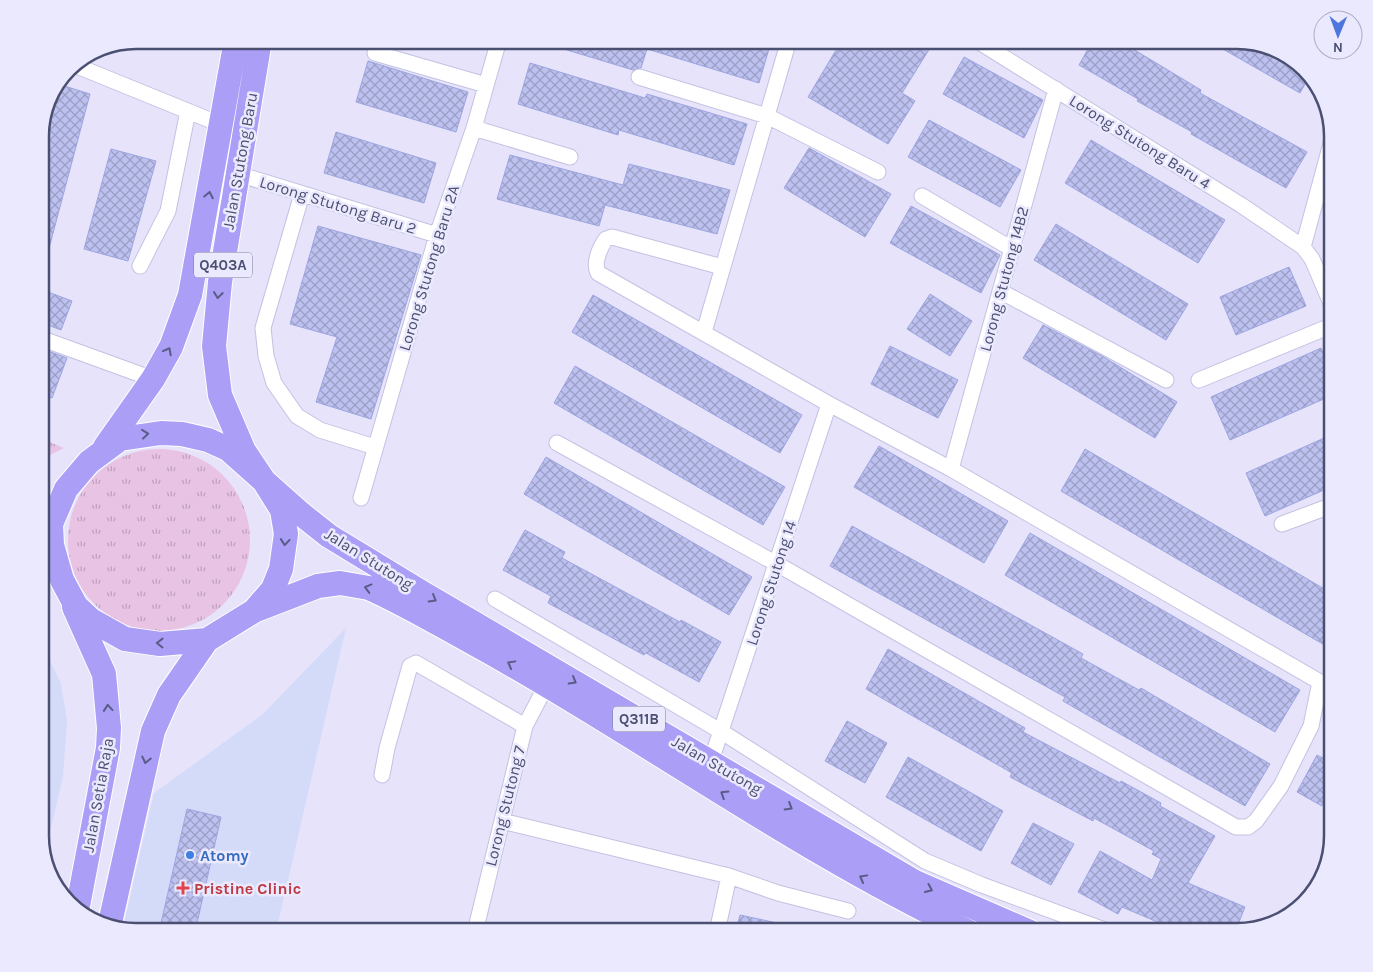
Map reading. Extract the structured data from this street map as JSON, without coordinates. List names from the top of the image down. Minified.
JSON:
{"streets":{"main road":["Jalan Stutong Baru","Q403A","Jalan Stutong","Q311B","Jalan Setia Raja"],"street":["Lorong Stutong Baru 4","Lorong Stutong Baru 2","Lorong Stutong Baru 2A","Lorong Stutong 14B2","Lorong Stutong 14","Lorong Stutong 7"]},"crossings":[["Lorong Stutong Baru 4","Lorong Stutong 14B2"],["Jalan Stutong Baru","Lorong Stutong Baru 2"],["Jalan Stutong Baru","Jalan Stutong"],["Jalan Stutong Baru","Jalan Setia Raja"],["Lorong Stutong Baru 2","Lorong Stutong Baru 2A"],["Jalan Stutong","Lorong Stutong 14"],["Jalan Stutong","Lorong Stutong 7"]],"places":{"other":["Atomy"],"health":["Pristine Clinic"]},"north":"bottom"}
